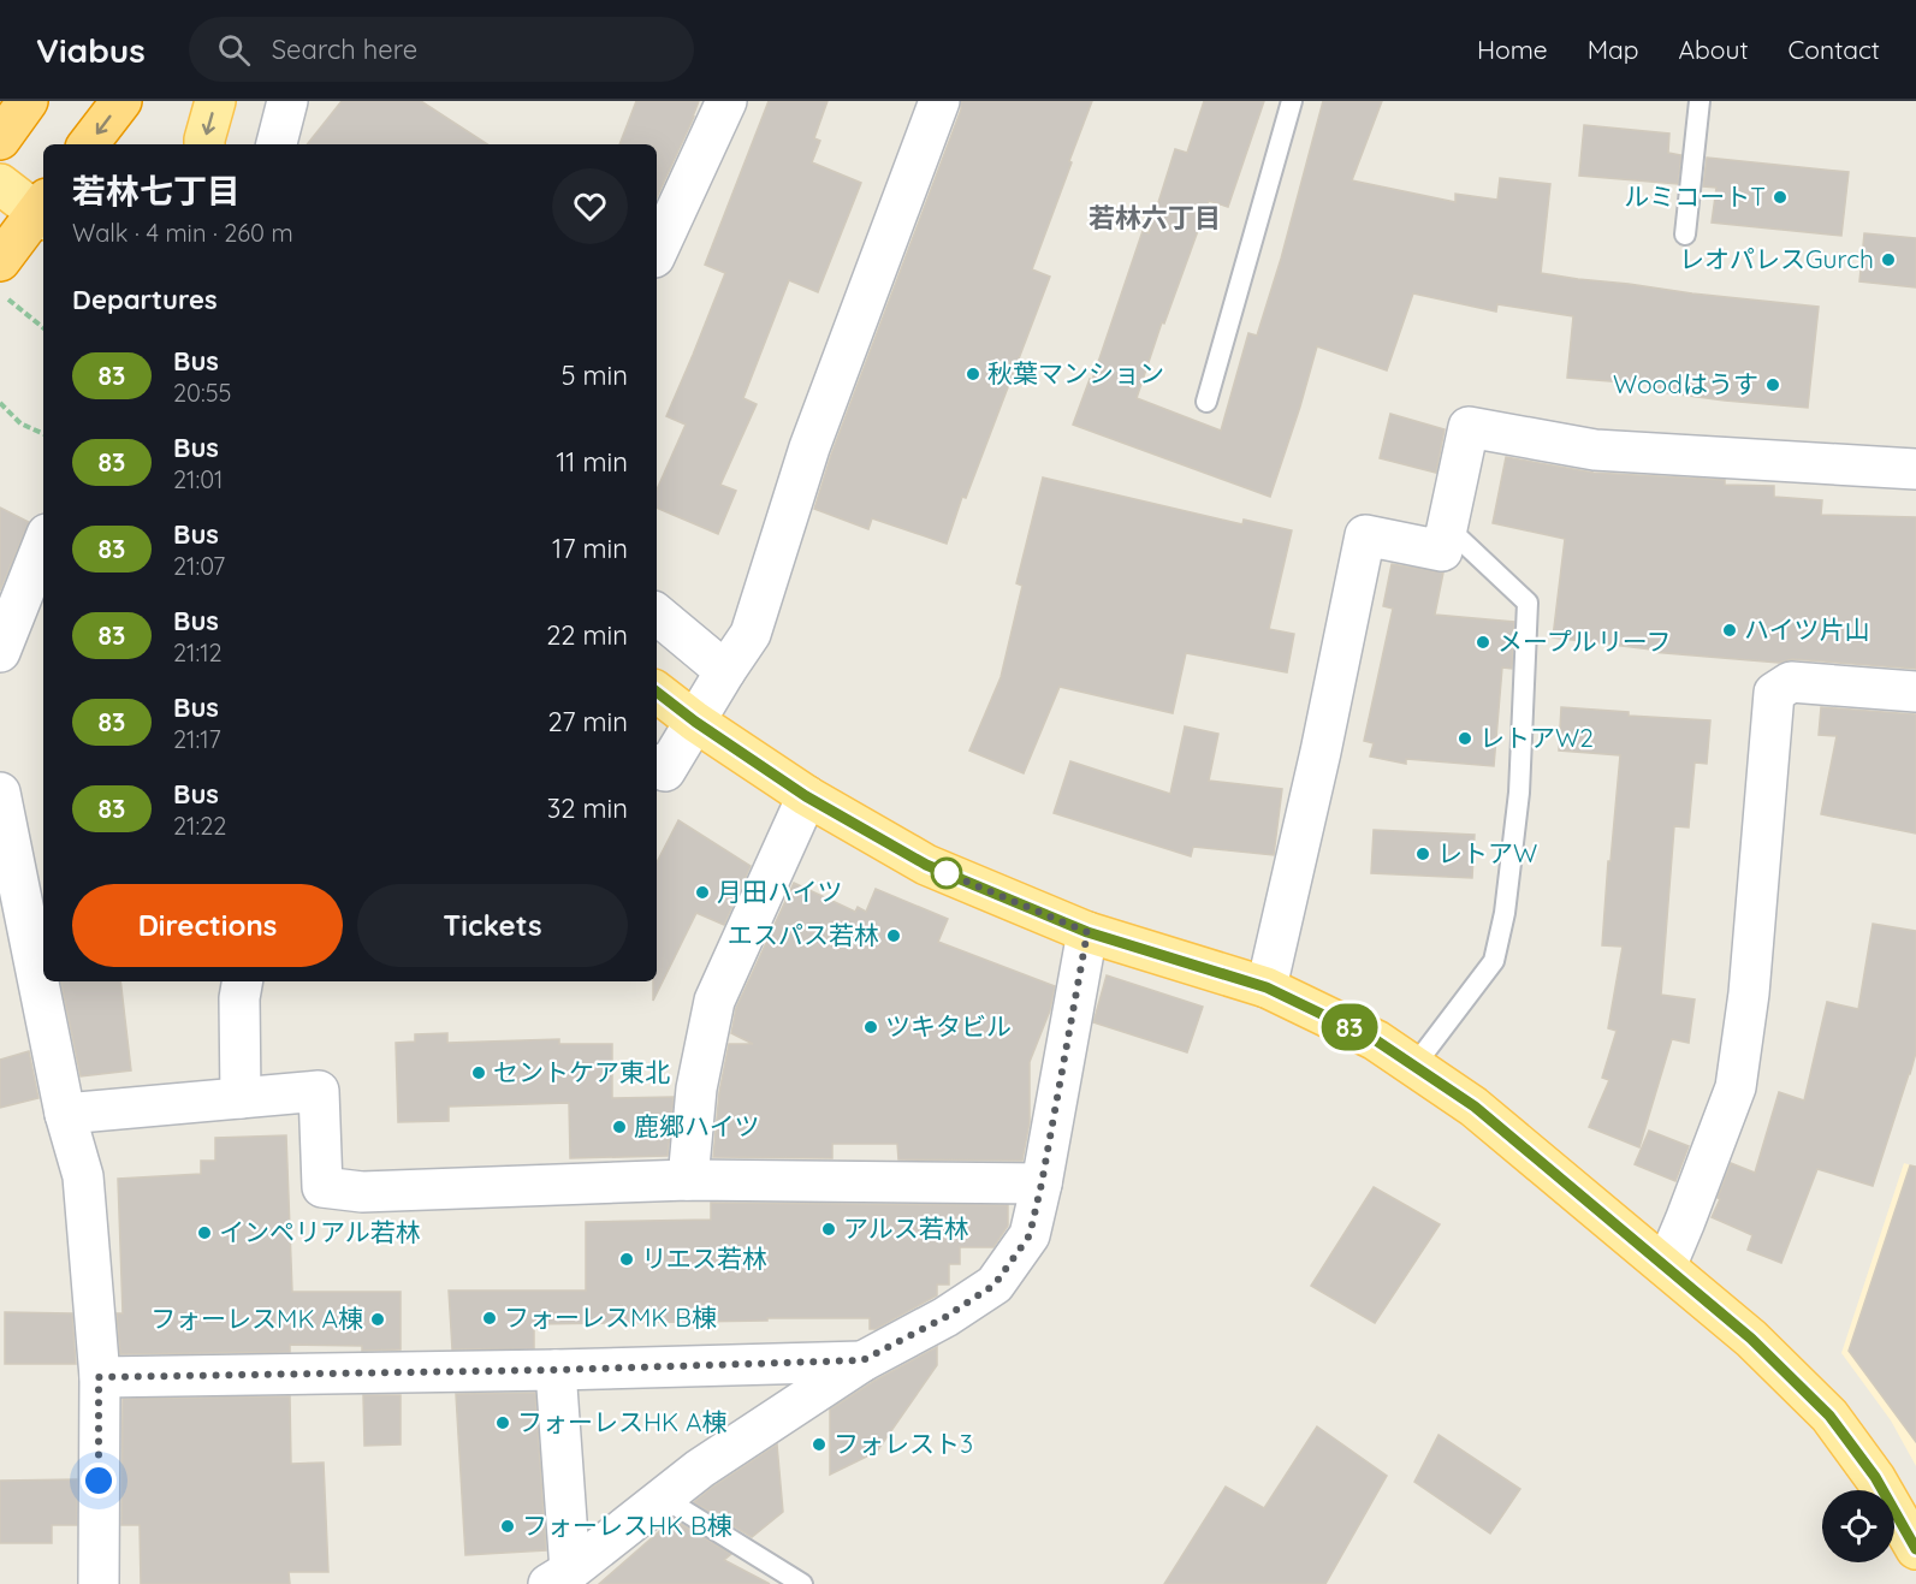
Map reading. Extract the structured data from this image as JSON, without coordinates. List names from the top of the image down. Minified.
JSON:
{"districts":["若林六丁目"],"places":["ルミコートT","レオパレスGurch","秋葉マンション","Woodはうす","ハイツ片山","メープルリーフ","レトアW2","レトアW","月田ハイツ","エスパス若林","ツキタビル","セントケア東北","鹿郷ハイツ","アルス若林","インペリアル若林","リエス若林","フォーレスMK B棟","フォーレスMK A棟","フォーレスHK A棟","フォレスト3","フォーレスHK B棟"],"lines":["bus line 83"],"page":{"header":"Viabus","search":"Search here","nav":["Home","Map","About","Contact"],"on_map":"83","heading":[["若林七丁目","Walk · 4 min · 260 m"],"Departures"],"list":[{"mark":"83","name":"Bus","note":"20:55","value":"5 min"},{"mark":"83","name":"Bus","note":"21:01","value":"11 min"},{"mark":"83","name":"Bus","note":"21:07","value":"17 min"},{"mark":"83","name":"Bus","note":"21:12","value":"22 min"},{"mark":"83","name":"Bus","note":"21:17","value":"27 min"},{"mark":"83","name":"Bus","note":"21:22","value":"32 min"}],"buttons":["Directions","Tickets"]}}
